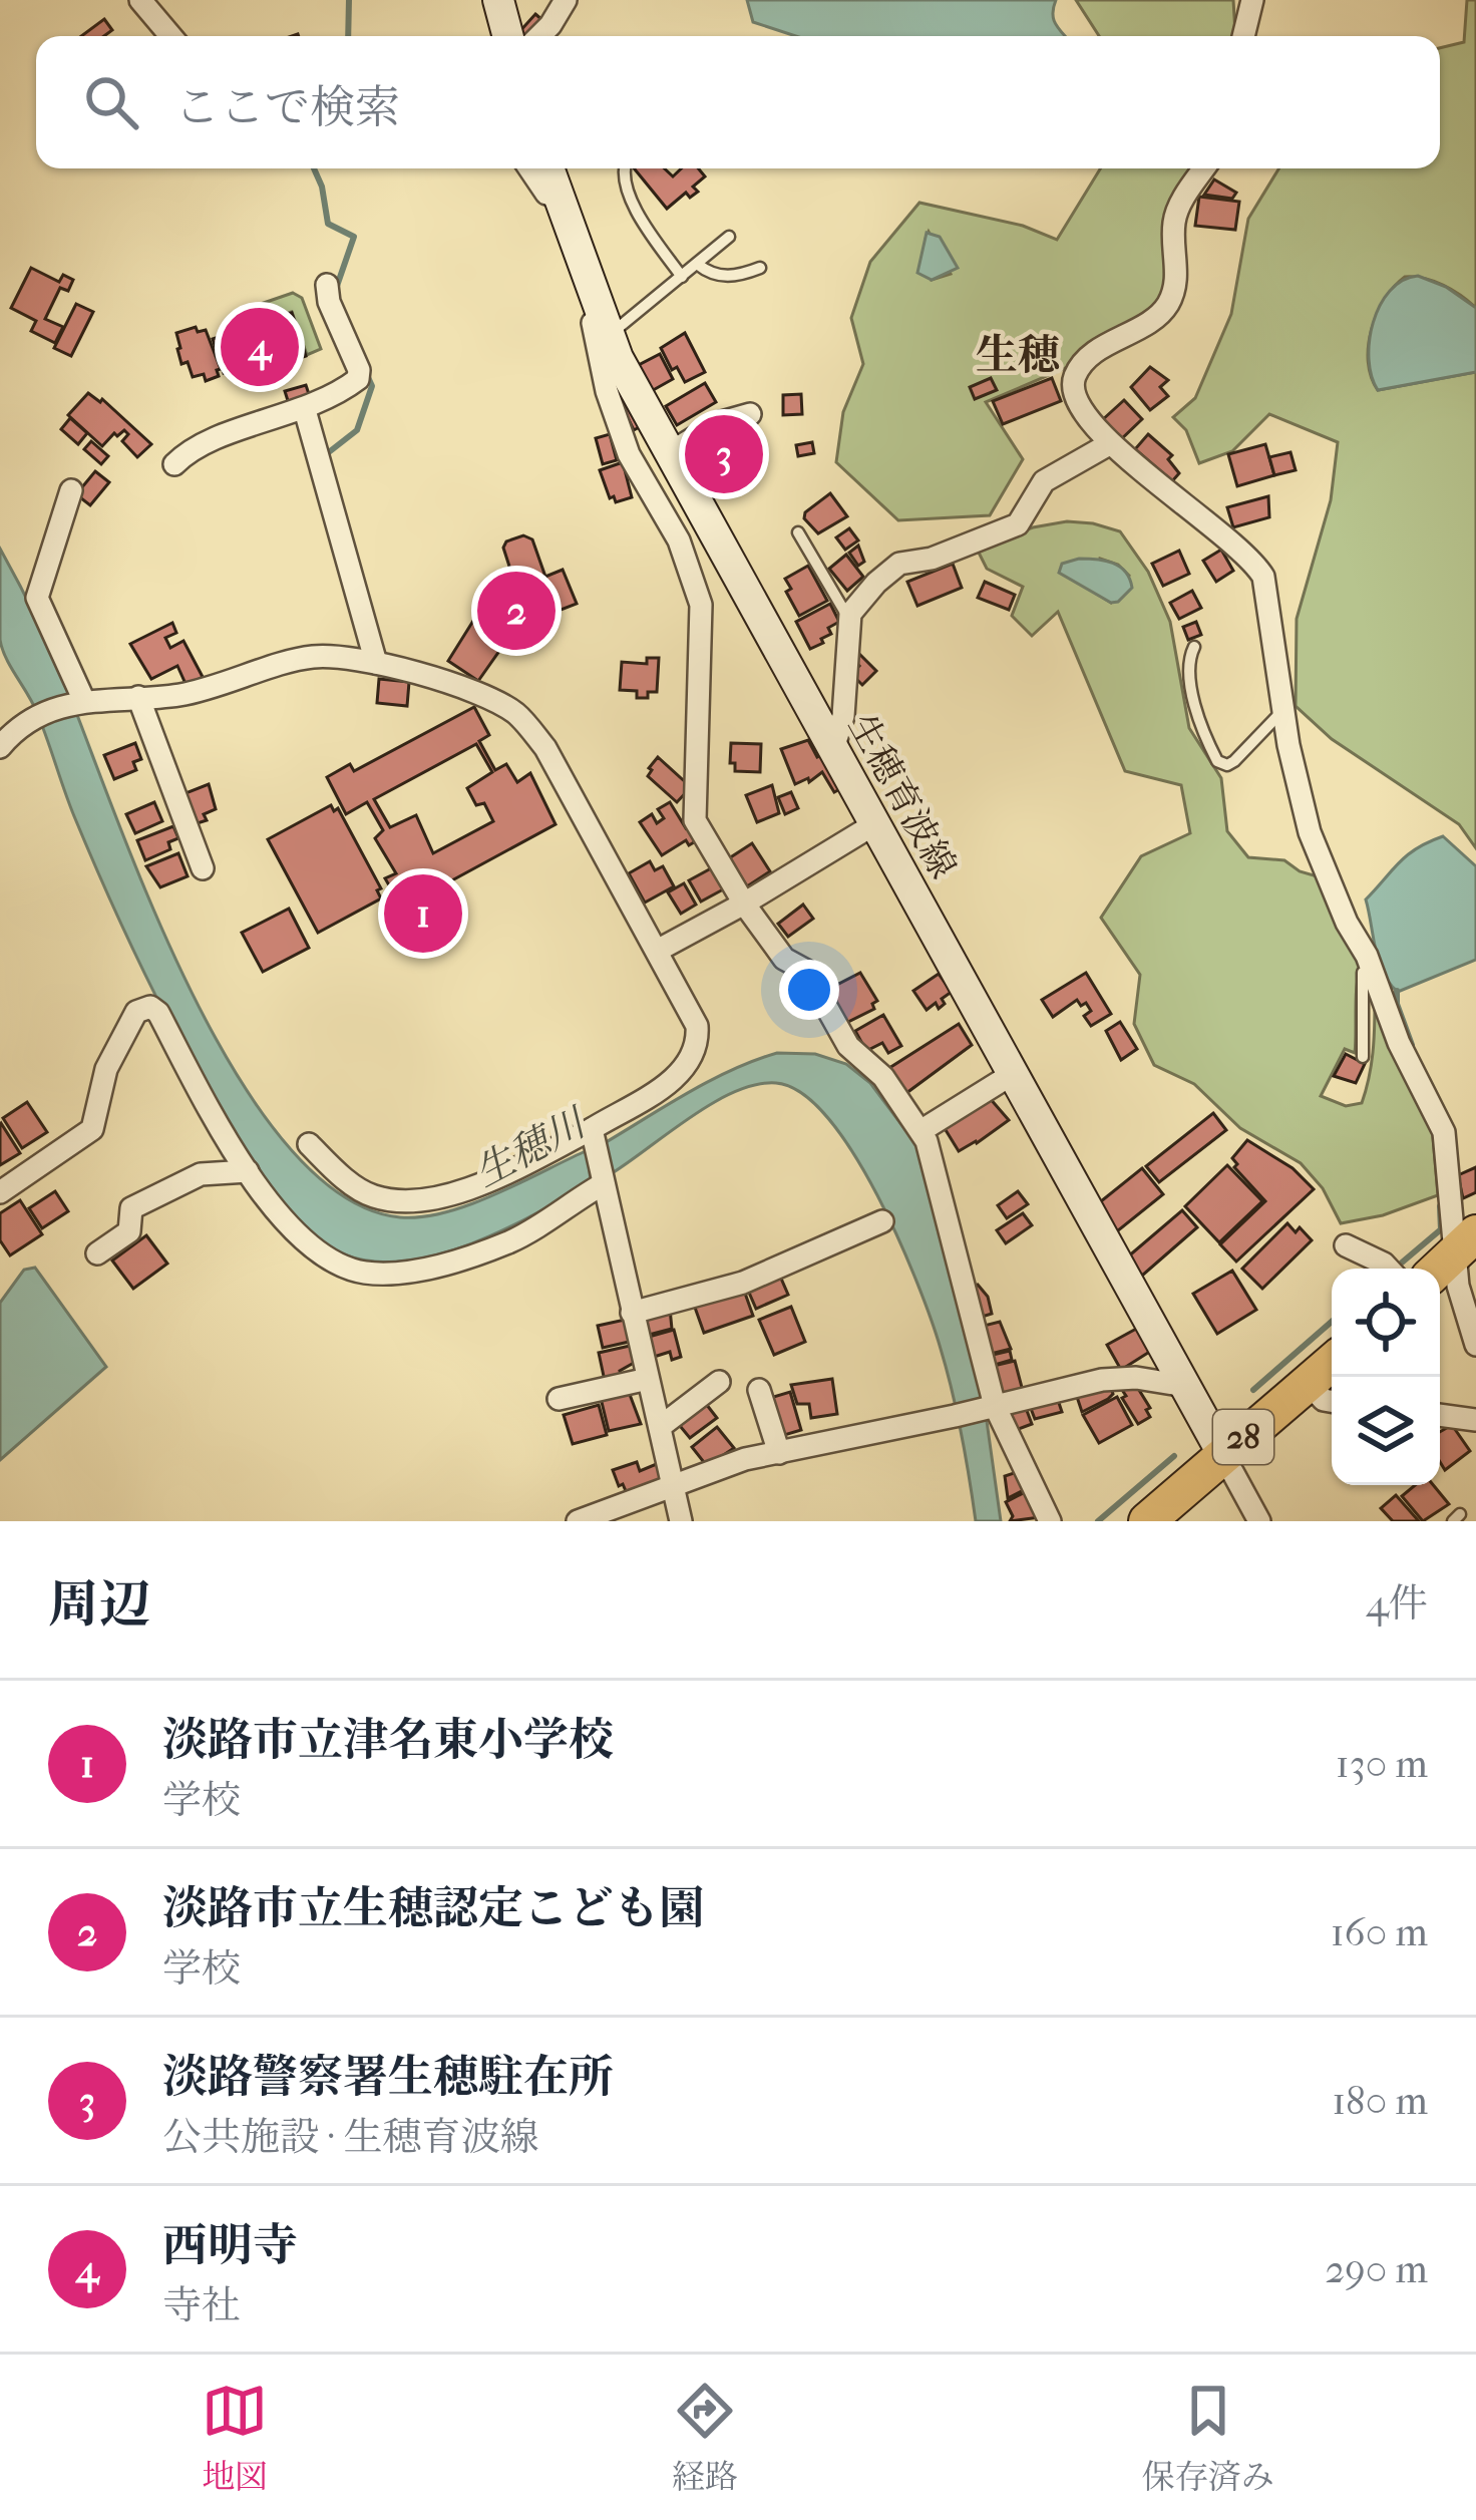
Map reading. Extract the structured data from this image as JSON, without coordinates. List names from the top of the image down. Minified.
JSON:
{"streets":{"highway":["28"],"main road":["生穂育波線"]},"crossings":[["生穂育波線","28"]],"districts":["生穂"],"water":["生穂川"],"page":{"search":"ここで検索","pins":["4","3","2","1"],"heading":["周辺","4件"],"list":[{"mark":"1","name":"淡路市立津名東小学校","note":"学校","value":"130 m"},{"mark":"2","name":"淡路市立生穂認定こども園","note":"学校","value":"160 m"},{"mark":"3","name":"淡路警察署生穂駐在所","note":"公共施設 · 生穂育波線","value":"180 m"},{"mark":"4","name":"西明寺","note":"寺社","value":"290 m"}],"nav":["地図","経路","保存済み"]}}
